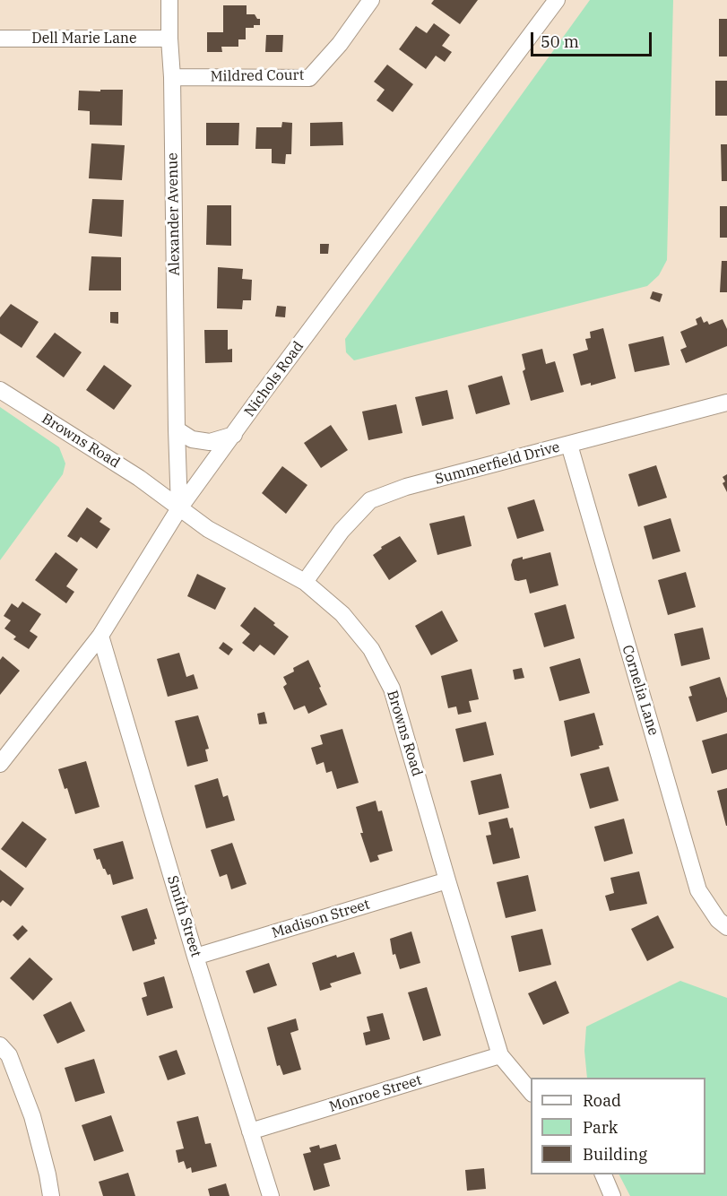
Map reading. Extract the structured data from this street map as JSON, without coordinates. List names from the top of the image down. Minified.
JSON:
{"streets":{"street":["Dell Marie Lane","Mildred Court","Alexander Avenue","Nichols Road","Browns Road","Summerfield Drive","Cornelia Lane","Smith Street","Madison Street","Monroe Street"]},"crossings":[["Dell Marie Lane","Alexander Avenue"],["Mildred Court","Alexander Avenue"],["Alexander Avenue","Nichols Road"],["Alexander Avenue","Browns Road"],["Nichols Road","Browns Road"],["Nichols Road","Smith Street"],["Browns Road","Summerfield Drive"],["Browns Road","Madison Street"],["Browns Road","Monroe Street"],["Summerfield Drive","Cornelia Lane"],["Smith Street","Madison Street"],["Smith Street","Monroe Street"]],"legend":["Road","Park","Building"],"scale_bar":"50 m"}
